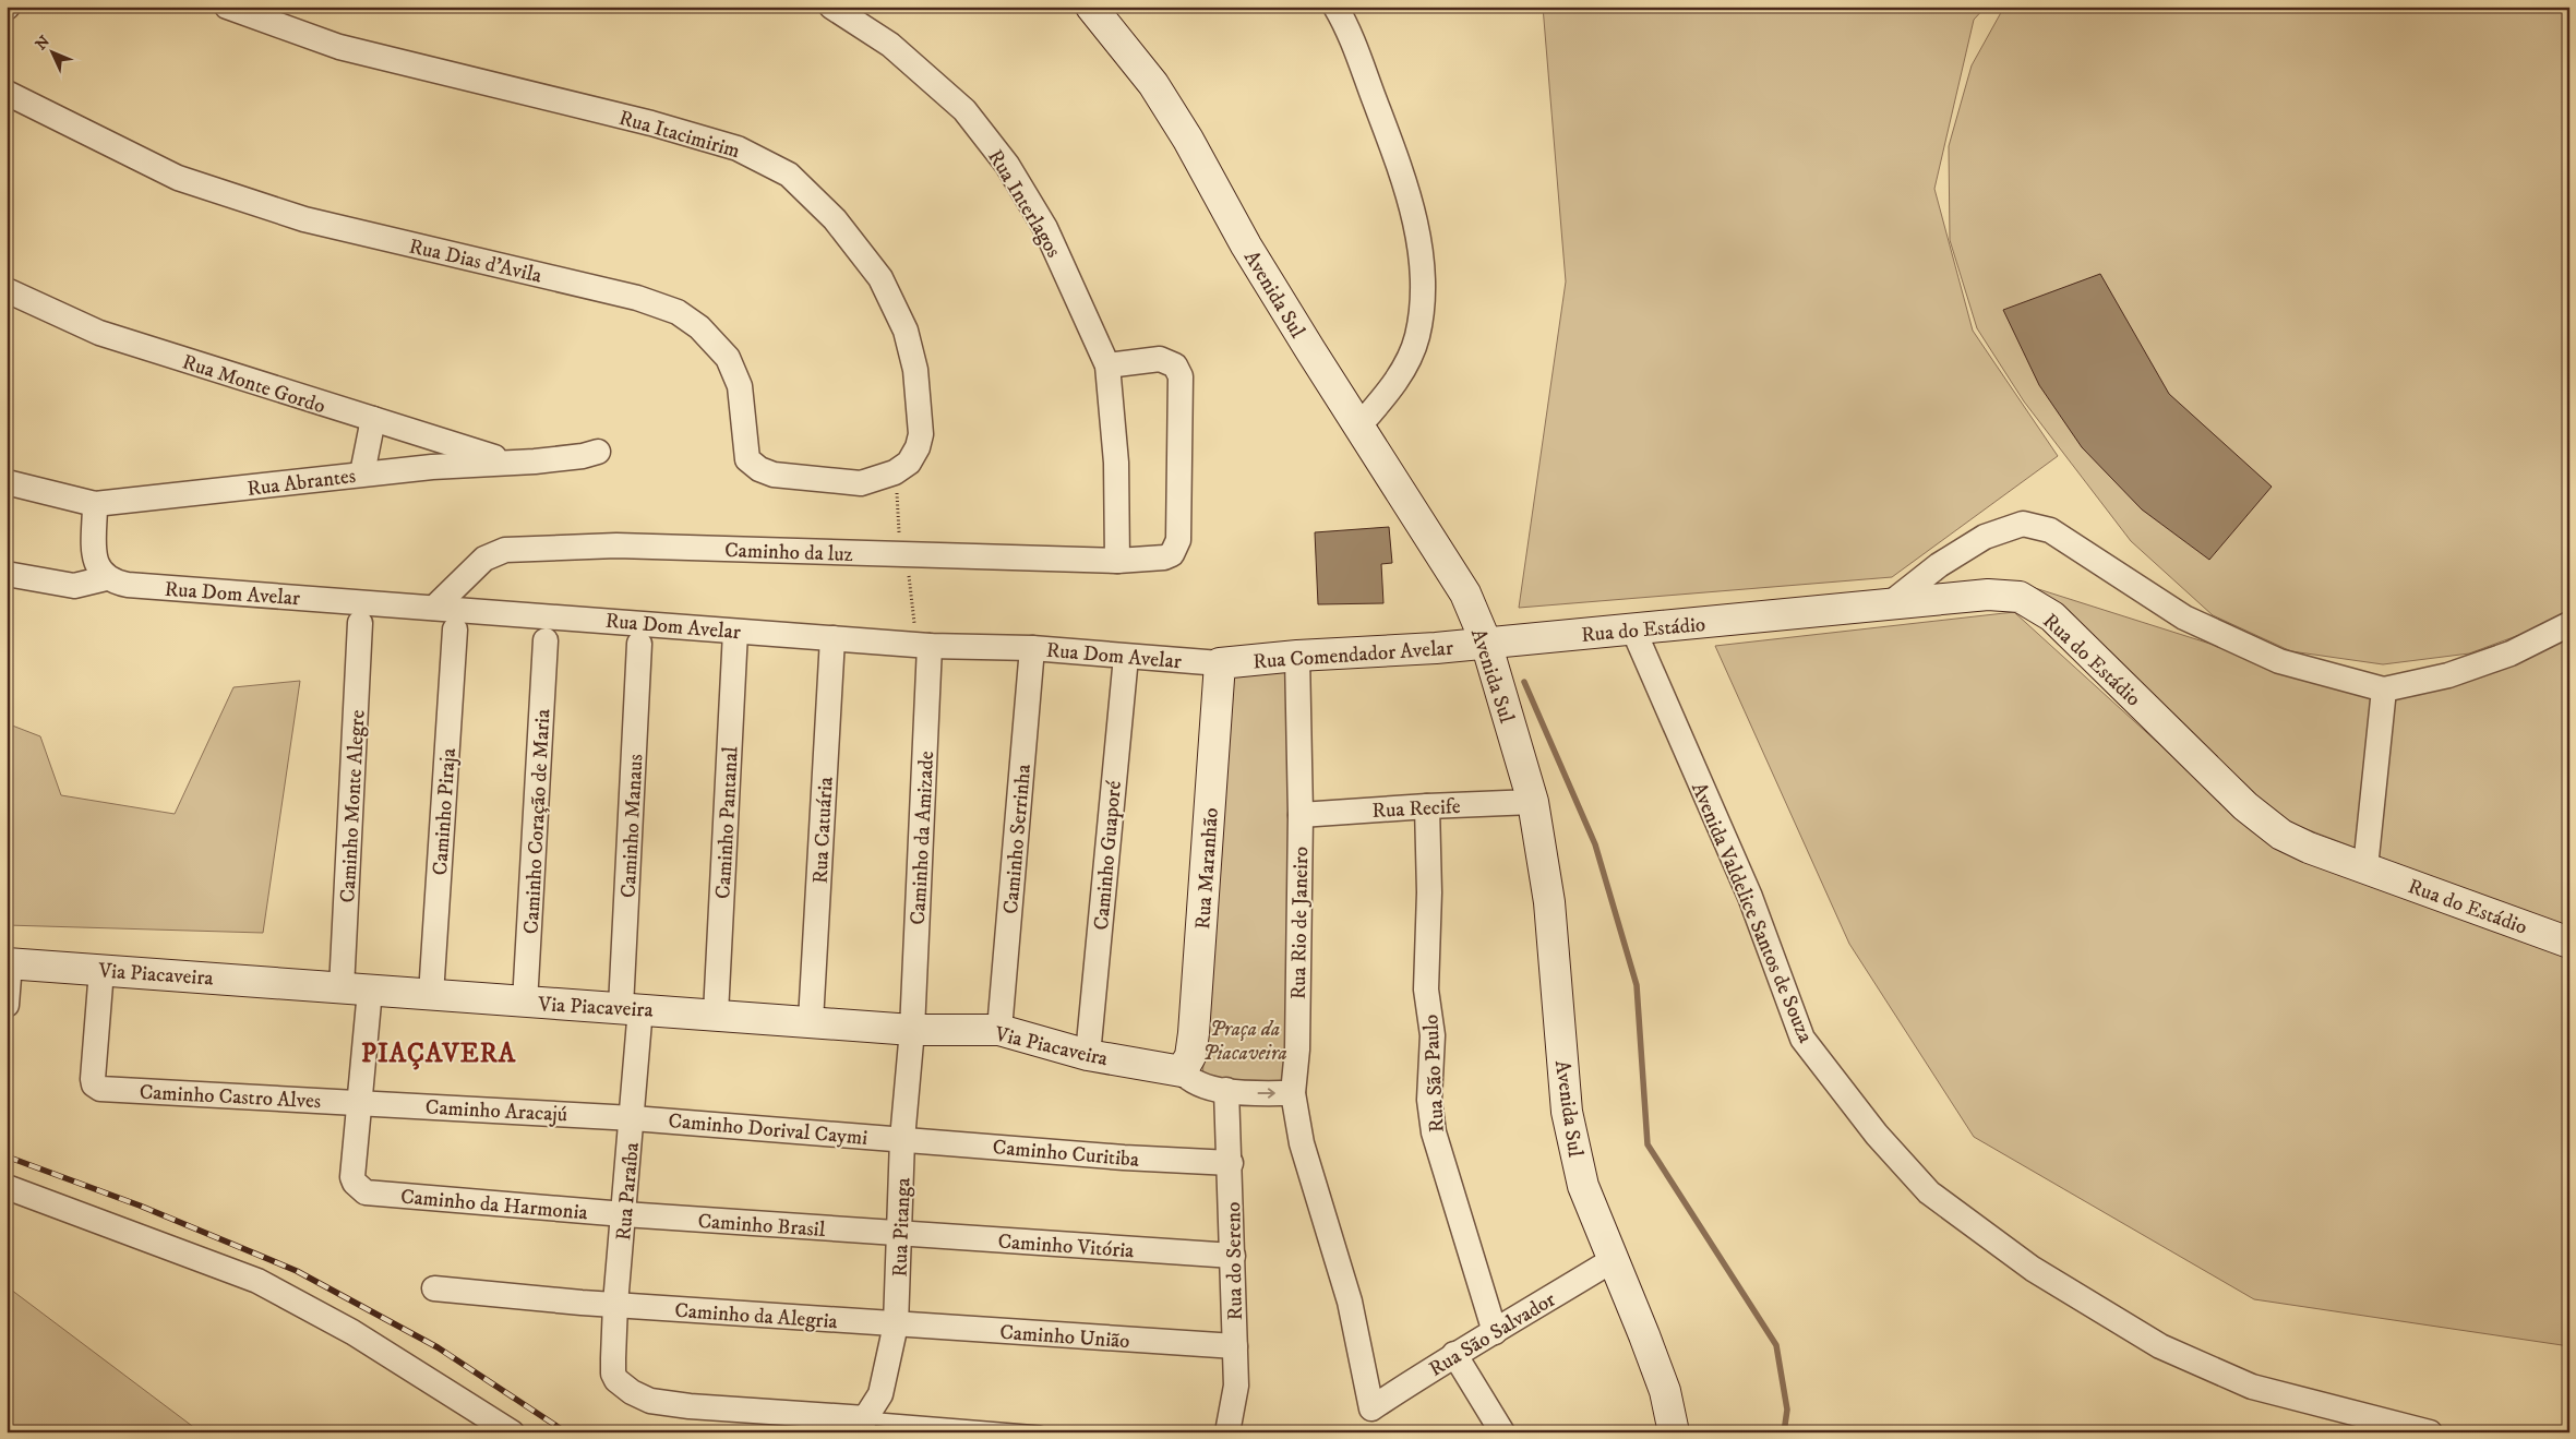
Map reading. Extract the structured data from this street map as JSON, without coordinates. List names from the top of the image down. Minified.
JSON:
{"streets":{"street":["Rua Itacimirim","Rua Interlagos","Rua Dias d'Avila","Avenida Sul","Rua Monte Gordo","Rua Abrantes","Caminho da luz","Rua Dom Avelar","Rua do Estádio","Rua Comendador Avelar","Caminho Monte Alegre","Rua Recife","Caminho Piraja","Caminho Coração de Maria","Caminho Pantanal","Caminho Manaus","Rua Catuária","Caminho da Amizade","Caminho Serrinha","Caminho Guaporé","Rua Maranhão","Avenida Valdelice Santos de Souza","Rua Rio de Janeiro","Via Piacaveira","Rua São Paulo","Caminho Castro Alves","Caminho Aracajú","Caminho Dorival Caymi","Caminho Curitiba","Rua Paraíba","Caminho da Harmonia","Caminho Brasil","Rua Pitanga","Caminho Vitória","Rua do Sereno","Caminho da Alegria","Rua São Salvador","Caminho União"]},"crossings":[["Rua Itacimirim","Rua Dias d'Avila"],["Rua Interlagos","Caminho da luz"],["Avenida Sul","Rua do Estádio"],["Avenida Sul","Rua Comendador Avelar"],["Avenida Sul","Rua Recife"],["Avenida Sul","Rua São Salvador"],["Rua Monte Gordo","Rua Abrantes"],["Caminho da luz","Rua Dom Avelar"],["Rua Dom Avelar","Rua Comendador Avelar"],["Rua Dom Avelar","Caminho Pantanal"],["Rua Dom Avelar","Rua Catuária"],["Rua Dom Avelar","Caminho da Amizade"],["Rua Dom Avelar","Caminho Serrinha"],["Rua Dom Avelar","Caminho Guaporé"],["Rua Dom Avelar","Rua Maranhão"],["Rua do Estádio","Rua Comendador Avelar"],["Rua do Estádio","Avenida Valdelice Santos de Souza"],["Rua Comendador Avelar","Rua Maranhão"],["Rua Comendador Avelar","Rua Rio de Janeiro"],["Caminho Monte Alegre","Via Piacaveira"],["Rua Recife","Rua Rio de Janeiro"],["Rua Recife","Rua São Paulo"],["Caminho Piraja","Via Piacaveira"],["Caminho Coração de Maria","Via Piacaveira"],["Caminho Pantanal","Via Piacaveira"],["Caminho Manaus","Via Piacaveira"],["Caminho Manaus","Rua Paraíba"],["Rua Catuária","Via Piacaveira"],["Caminho da Amizade","Via Piacaveira"],["Caminho da Amizade","Rua Pitanga"],["Caminho Serrinha","Via Piacaveira"],["Caminho Guaporé","Via Piacaveira"],["Rua Maranhão","Via Piacaveira"],["Rua Rio de Janeiro","Rua São Salvador"],["Via Piacaveira","Caminho Castro Alves"],["Via Piacaveira","Rua Paraíba"],["Via Piacaveira","Rua Pitanga"],["Rua São Paulo","Rua São Salvador"],["Caminho Castro Alves","Caminho Aracajú"],["Caminho Castro Alves","Caminho da Harmonia"],["Caminho Aracajú","Caminho Dorival Caymi"],["Caminho Aracajú","Rua Paraíba"],["Caminho Aracajú","Caminho da Harmonia"],["Caminho Dorival Caymi","Caminho Curitiba"],["Caminho Dorival Caymi","Rua Paraíba"],["Caminho Dorival Caymi","Rua Pitanga"],["Caminho Curitiba","Rua Pitanga"],["Caminho Curitiba","Rua do Sereno"],["Rua Paraíba","Caminho da Harmonia"],["Rua Paraíba","Caminho Brasil"],["Rua Paraíba","Rua Pitanga"],["Rua Paraíba","Caminho da Alegria"],["Caminho da Harmonia","Caminho Brasil"],["Caminho Brasil","Rua Pitanga"],["Caminho Brasil","Caminho Vitória"],["Rua Pitanga","Caminho Vitória"],["Rua Pitanga","Caminho da Alegria"],["Rua Pitanga","Caminho União"],["Caminho Vitória","Rua do Sereno"],["Rua do Sereno","Caminho União"],["Caminho da Alegria","Caminho União"]],"districts":["PIAÇAVERA"],"parks":["Praça da Piacaveira"],"north":"top left"}
